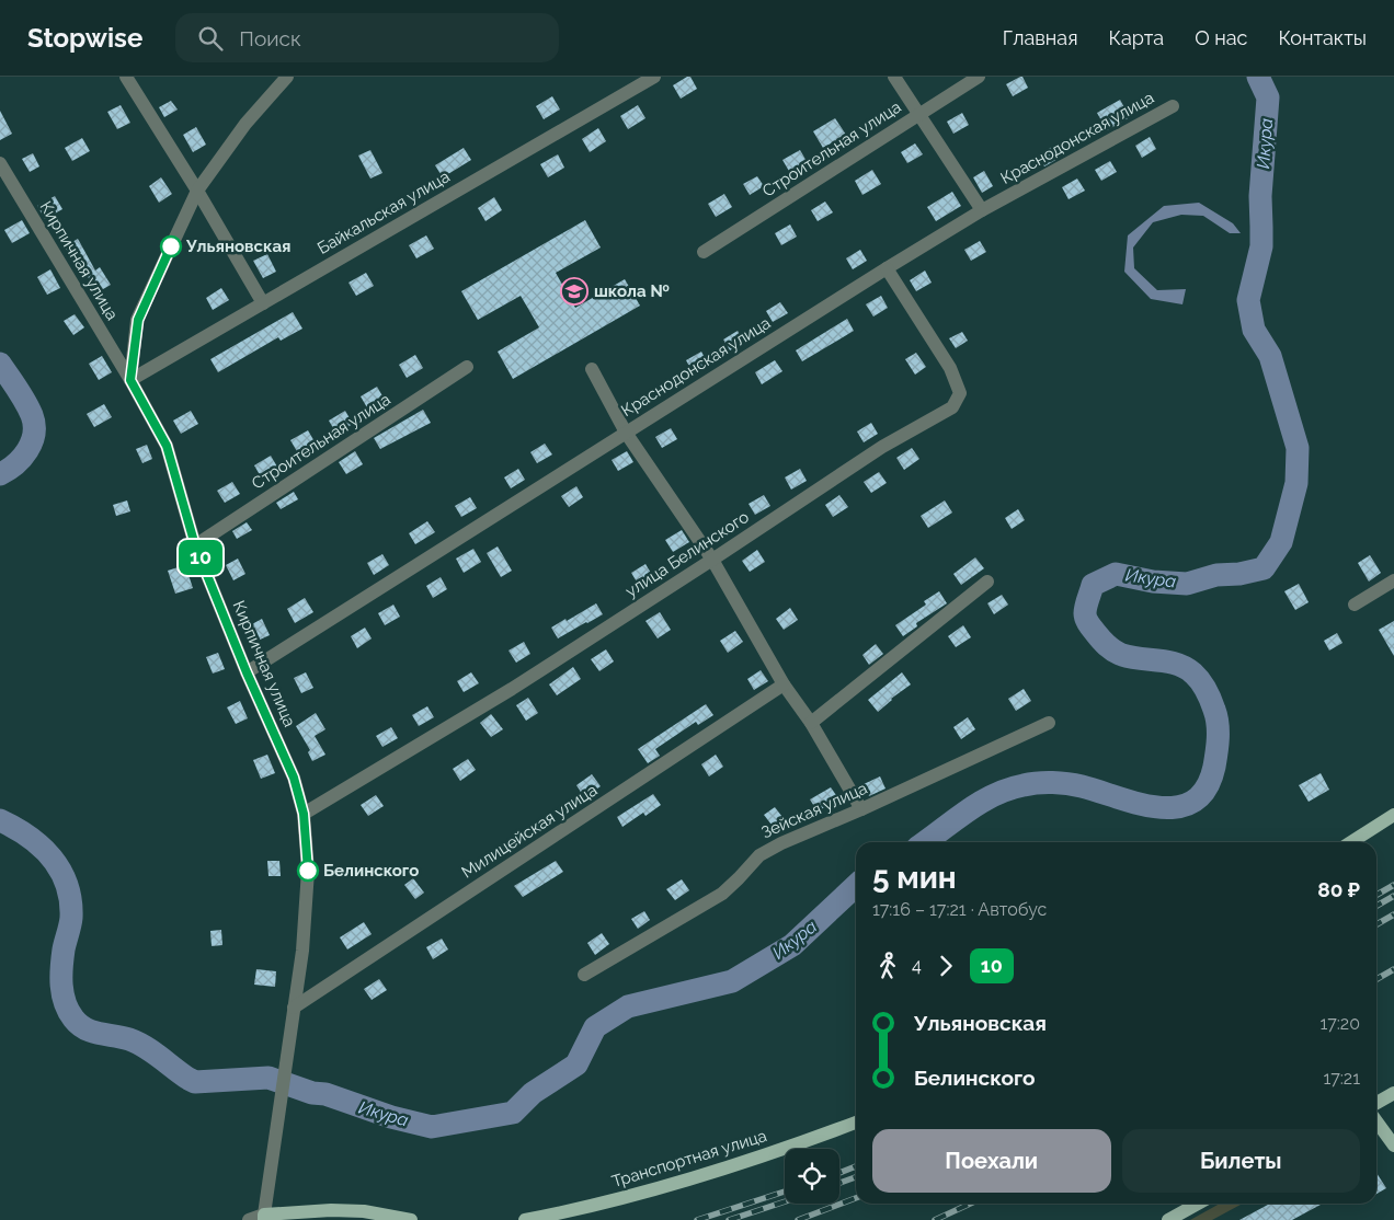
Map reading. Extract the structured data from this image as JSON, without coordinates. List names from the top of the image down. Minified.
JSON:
{"streets":{"main road":["Транспортная улица"],"street":["Краснодонская улица","Строительная улица","Байкальская улица","Кирпичная улица","улица Белинского","Зейская улица","Милицейская улица"]},"crossings":[["Краснодонская улица","Кирпичная улица"],["Краснодонская улица","улица Белинского"],["Строительная улица","Кирпичная улица"],["Байкальская улица","Кирпичная улица"],["Кирпичная улица","улица Белинского"],["Кирпичная улица","Милицейская улица"]],"water":["Икура"],"places":{"other":["Ульяновская","Белинского"],"school or university":["школа №"]},"lines":["bus line 10"],"page":{"header":"Stopwise","search":"Поиск","nav":["Главная","Карта","О нас","Контакты"],"on_map":"10","heading":["5 мин","17:16 – 17:21 · Автобус","80 ₽"],"legs":["4","10"],"list":[{"name":"Ульяновская","value":"17:20"},{"name":"Белинского","value":"17:21"}],"buttons":["Поехали","Билеты"]}}
